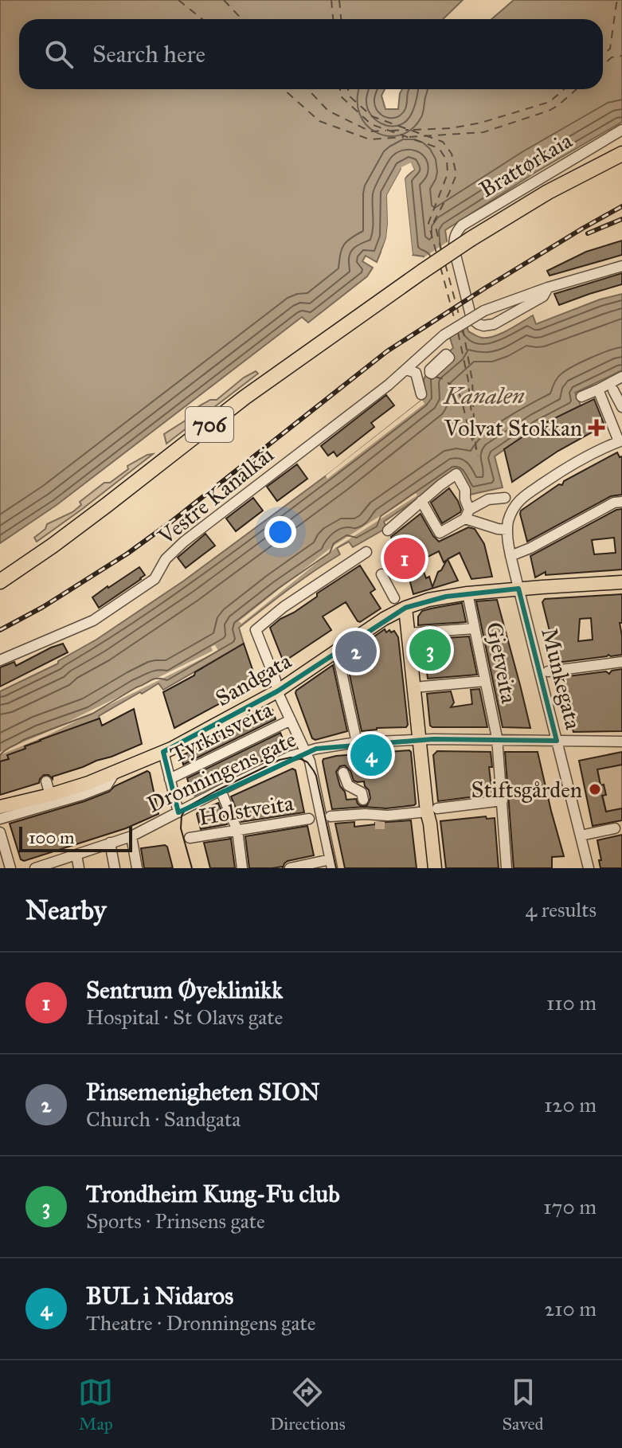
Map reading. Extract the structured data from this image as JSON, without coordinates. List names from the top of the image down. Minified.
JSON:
{"streets":{"highway":["706"],"main road":["Sandgata"],"street":["Brattørkaia","Vestre Kanalkai","Gjetveita","Munkegata","Tyrkrisveita","Dronningens gate","Holstveita"]},"crossings":[["Brattørkaia","Vestre Kanalkai"],["Gjetveita","Sandgata"],["Gjetveita","Dronningens gate"],["Munkegata","Sandgata"],["Munkegata","Dronningens gate"]],"water":["Kanalen"],"places":{"health":["Volvat Stokkan"],"other":["Stiftsgården"]},"scale_bar":"100 m","page":{"search":"Search here","pins":["1","3","2","4"],"scale":"100 m","heading":["Nearby","4 results"],"list":[{"mark":"1","name":"Sentrum Øyeklinikk","note":"Hospital · St Olavs gate","value":"110 m"},{"mark":"2","name":"Pinsemenigheten SION","note":"Church · Sandgata","value":"120 m"},{"mark":"3","name":"Trondheim Kung-Fu club","note":"Sports · Prinsens gate","value":"170 m"},{"mark":"4","name":"BUL i Nidaros","note":"Theatre · Dronningens gate","value":"210 m"}],"nav":["Map","Directions","Saved"]}}
